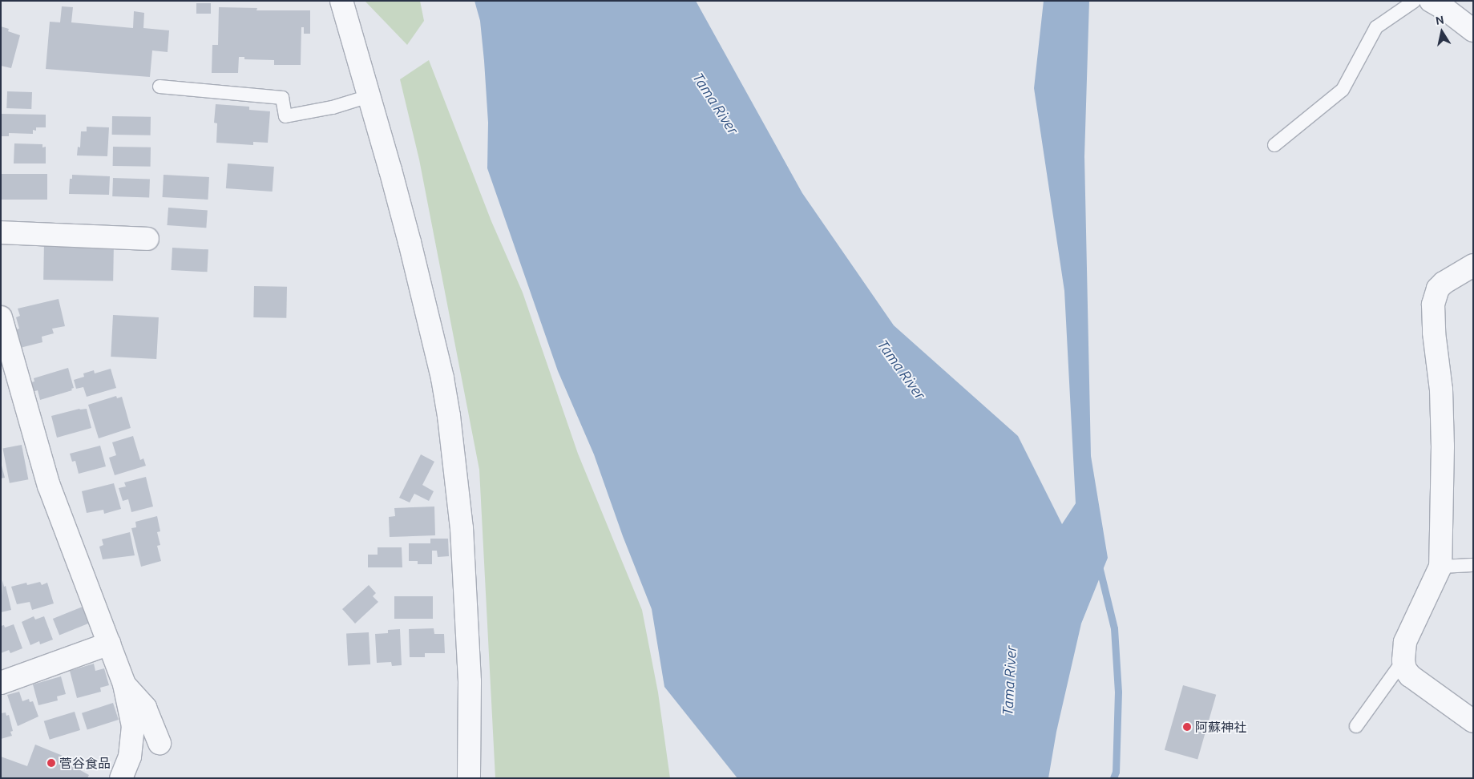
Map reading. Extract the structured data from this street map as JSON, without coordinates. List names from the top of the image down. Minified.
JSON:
{"water":["Tama River"],"places":["阿蘇神社","菅谷食品"],"north":"top"}
